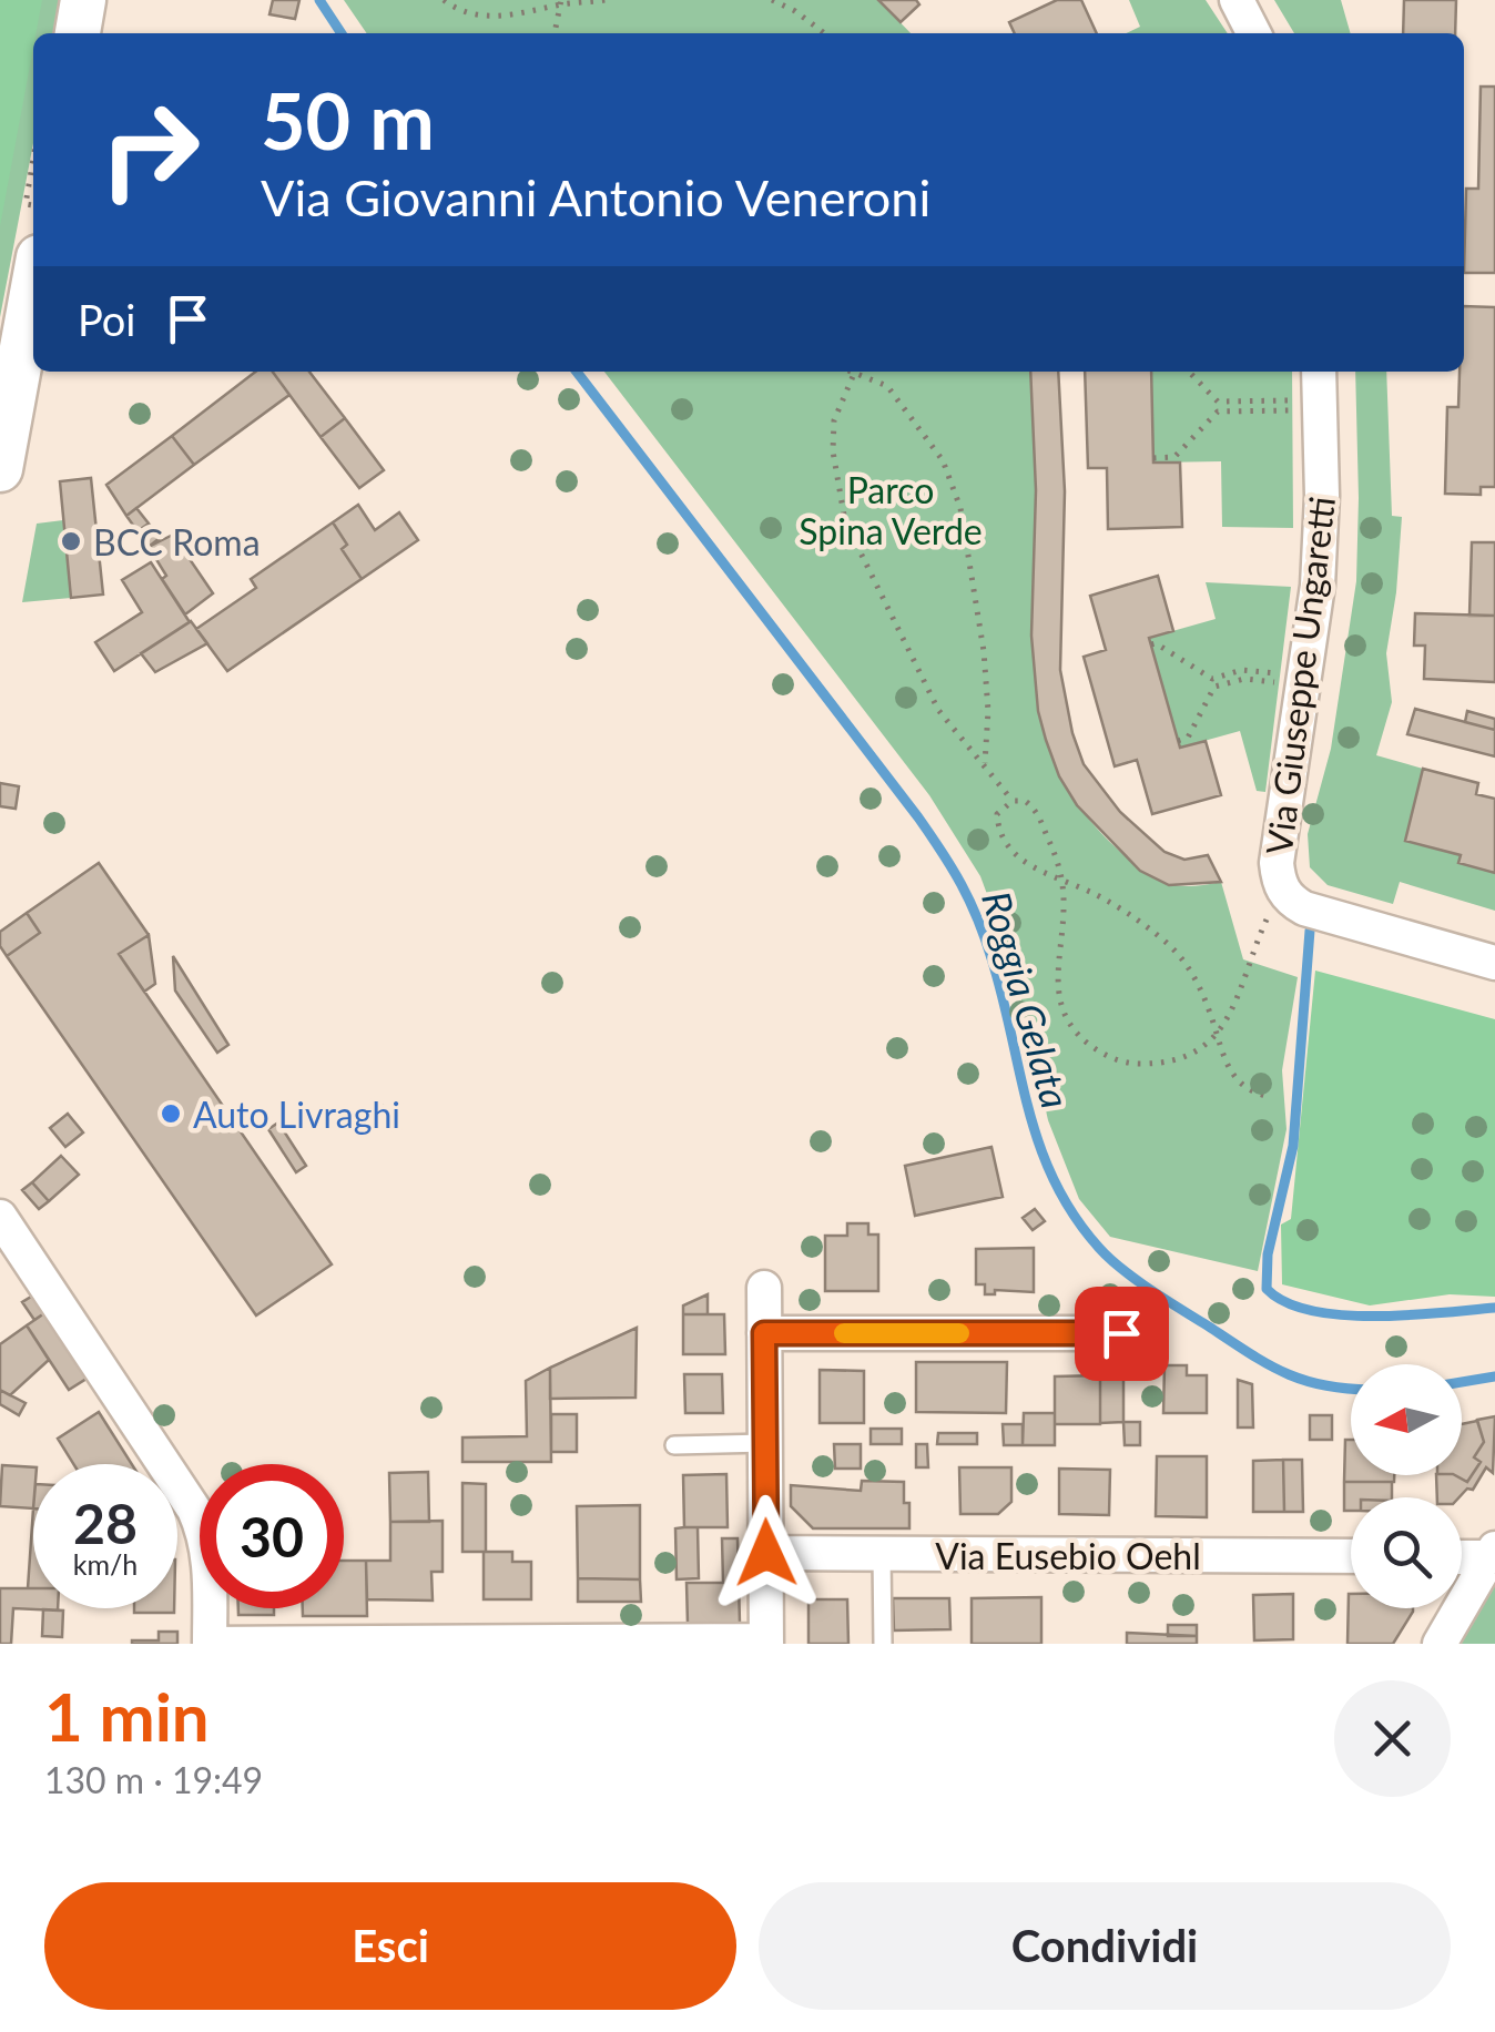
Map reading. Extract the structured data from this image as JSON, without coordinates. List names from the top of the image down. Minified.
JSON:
{"streets":{"street":["Via Giuseppe Ungaretti","Via Eusebio Oehl"]},"water":["Roggia Gelata"],"parks":["Parco Spina Verde"],"places":["BCC Roma","Auto Livraghi"],"north":"left","page":{"turn":["50 m","Via Giovanni Antonio Veneroni"],"then":"Poi","speed":"28 km/h","limit":"30","heading":["1 min","130 m · 19:49"],"buttons":["Esci","Condividi"]}}
